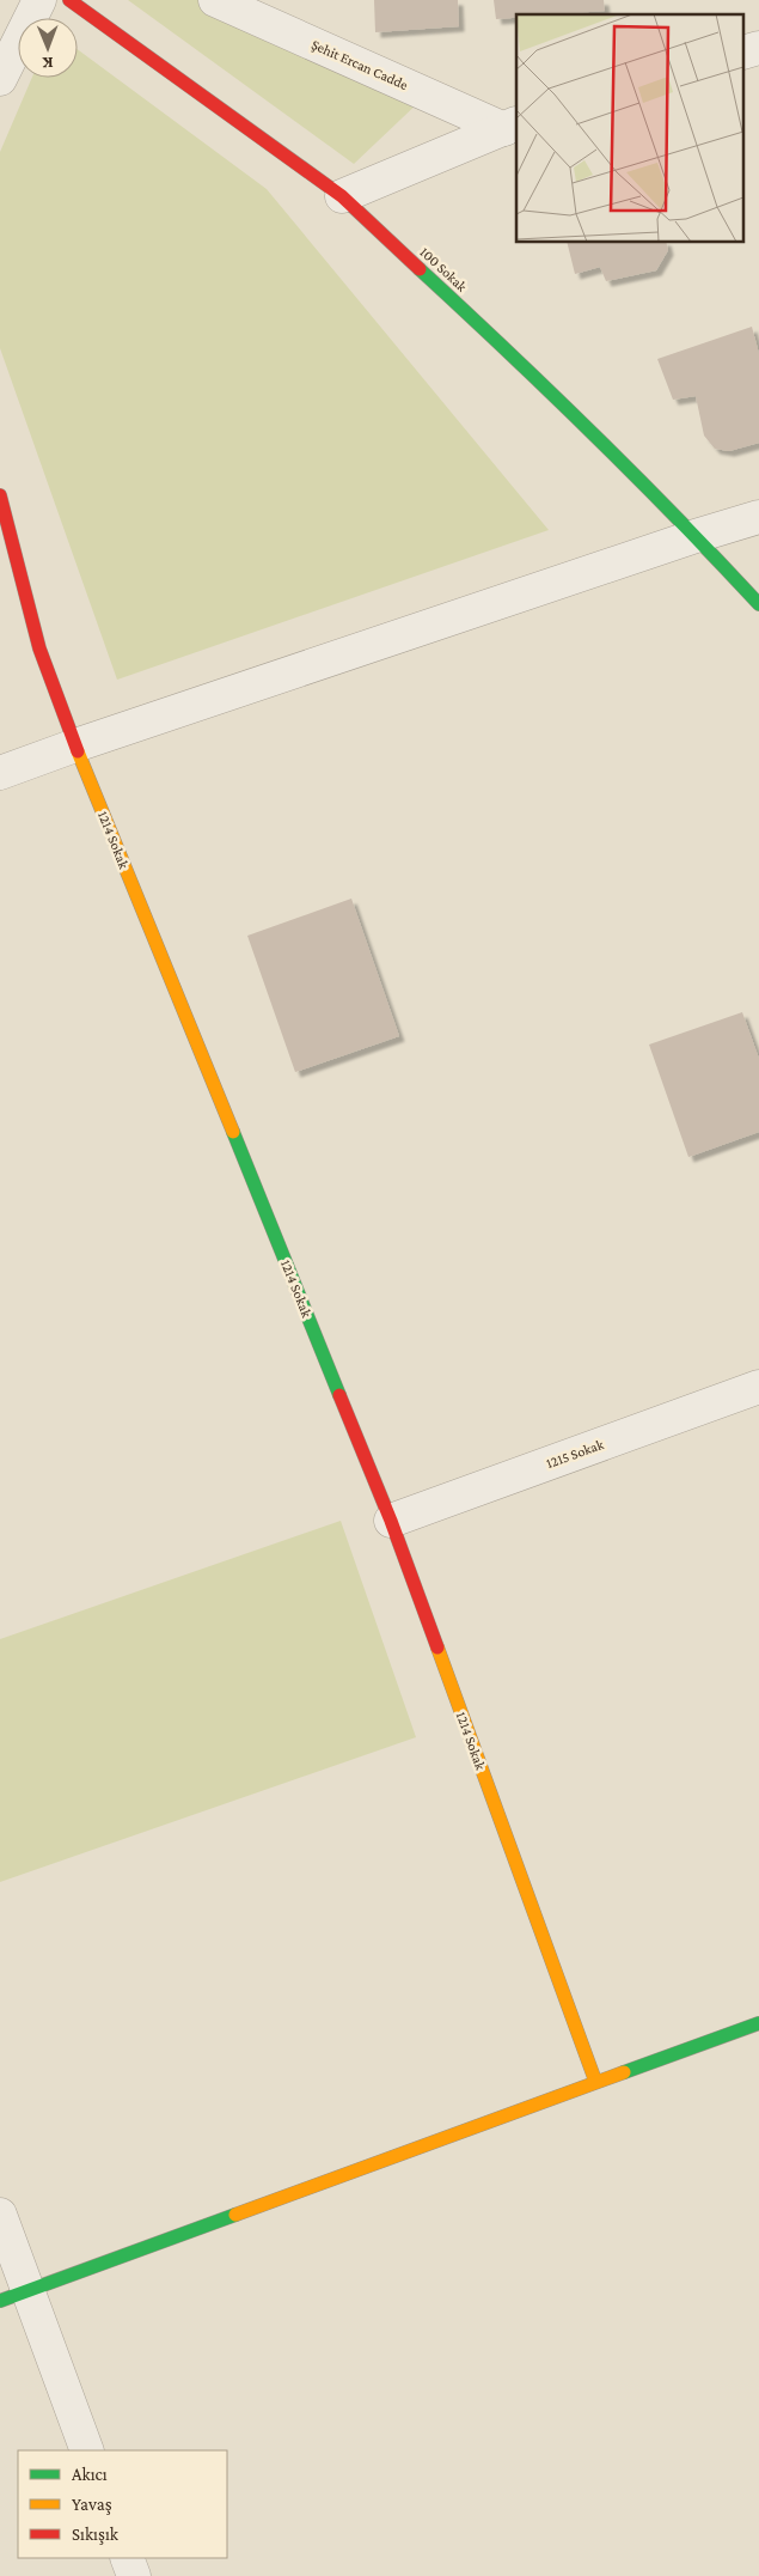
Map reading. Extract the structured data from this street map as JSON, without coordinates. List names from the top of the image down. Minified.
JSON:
{"streets":{"street":["Şehit Ercan Cadde","100 Sokak","1214 Sokak","1215 Sokak"]},"crossings":[["Şehit Ercan Cadde","100 Sokak"],["1214 Sokak","1215 Sokak"]],"legend":["Akıcı","Yavaş","Sıkışık"],"north":"bottom"}
